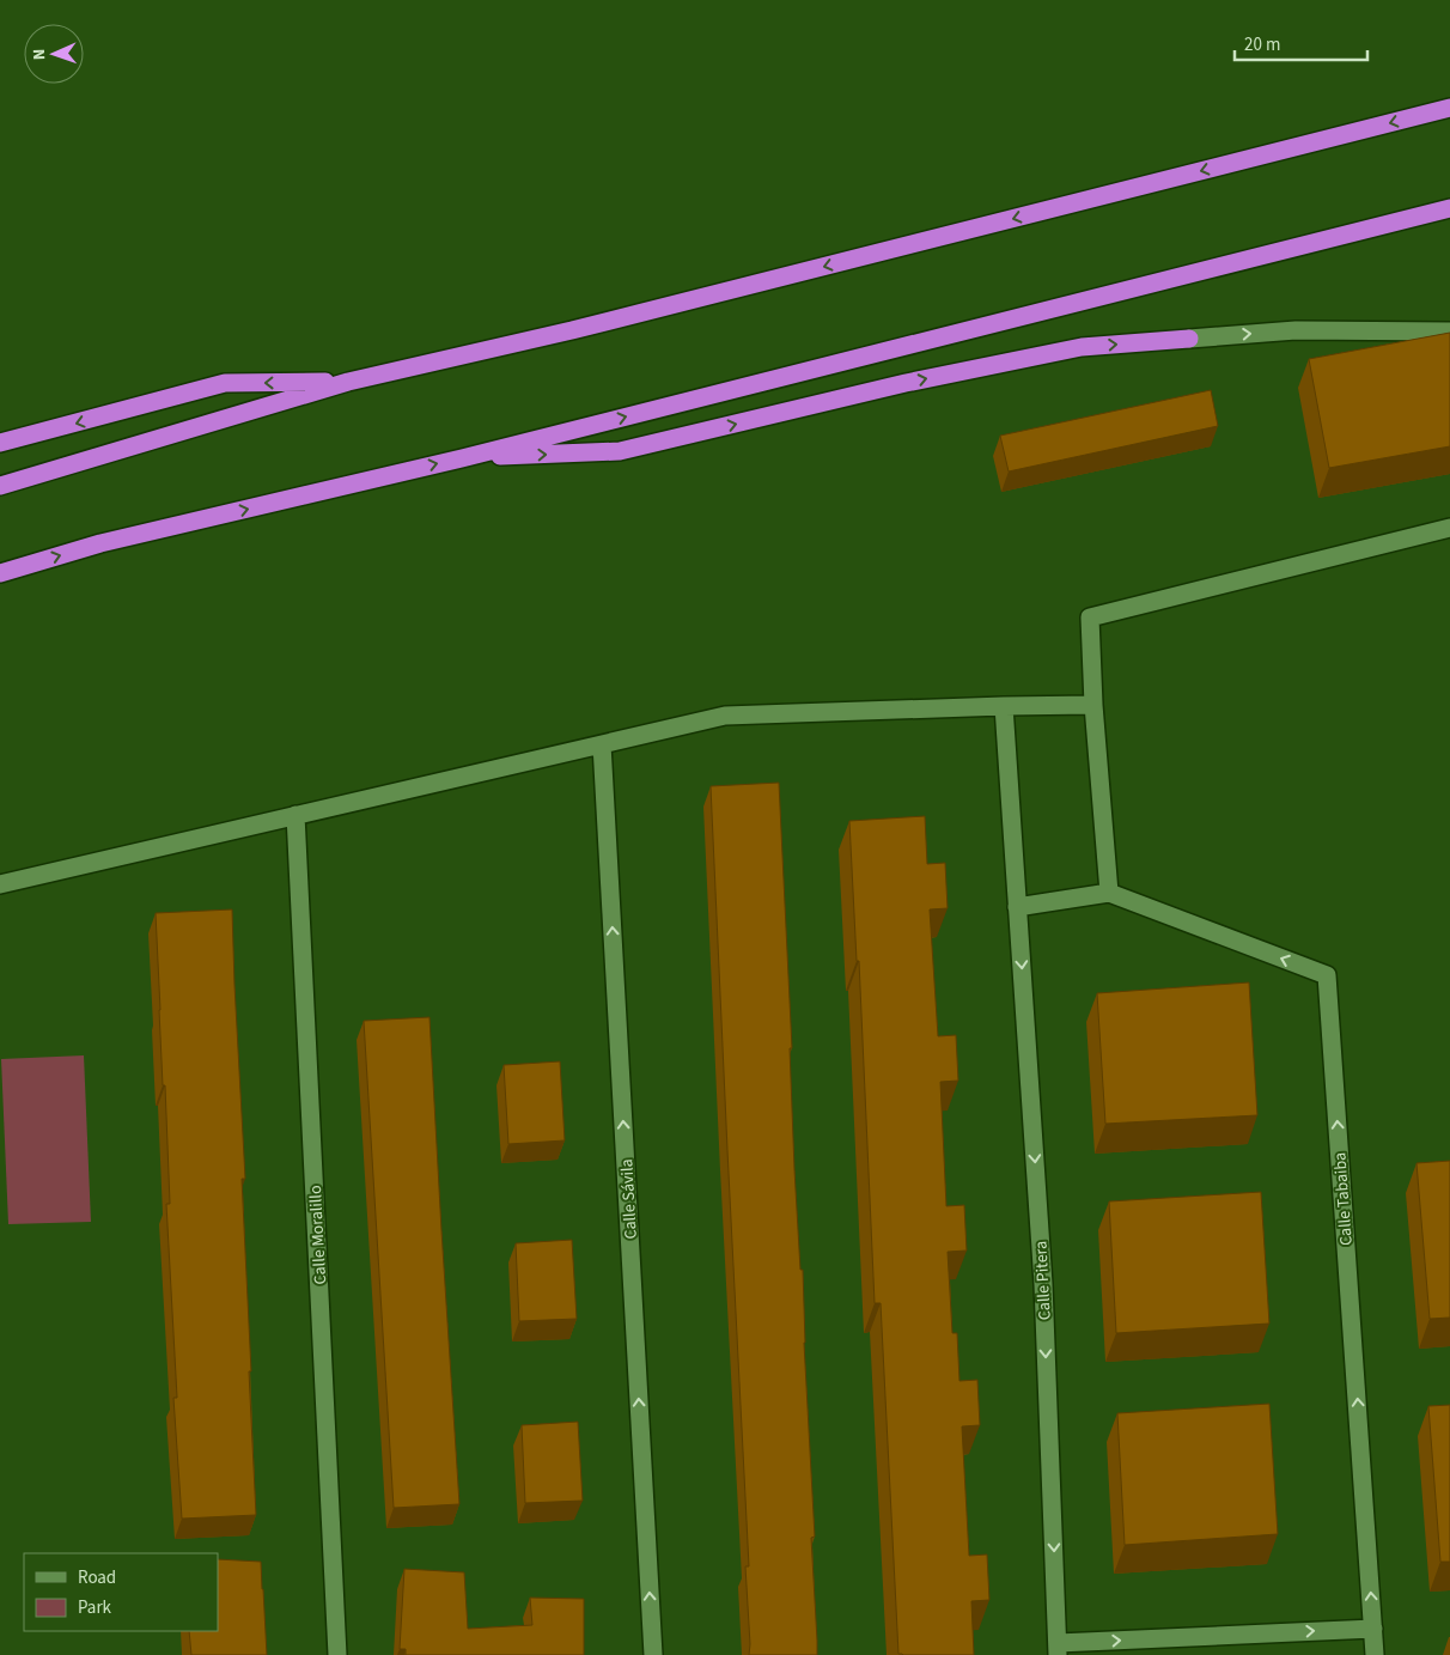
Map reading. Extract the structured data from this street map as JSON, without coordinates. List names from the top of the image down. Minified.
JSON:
{"streets":{"street":["Calle Sávila","Calle Tabaiba","Calle Moralillo","Calle Pitera"]},"one_way":["Calle Sávila","Calle Tabaiba","Calle Pitera"],"legend":["Road","Park"],"scale_bar":"20 m","north":"left"}
